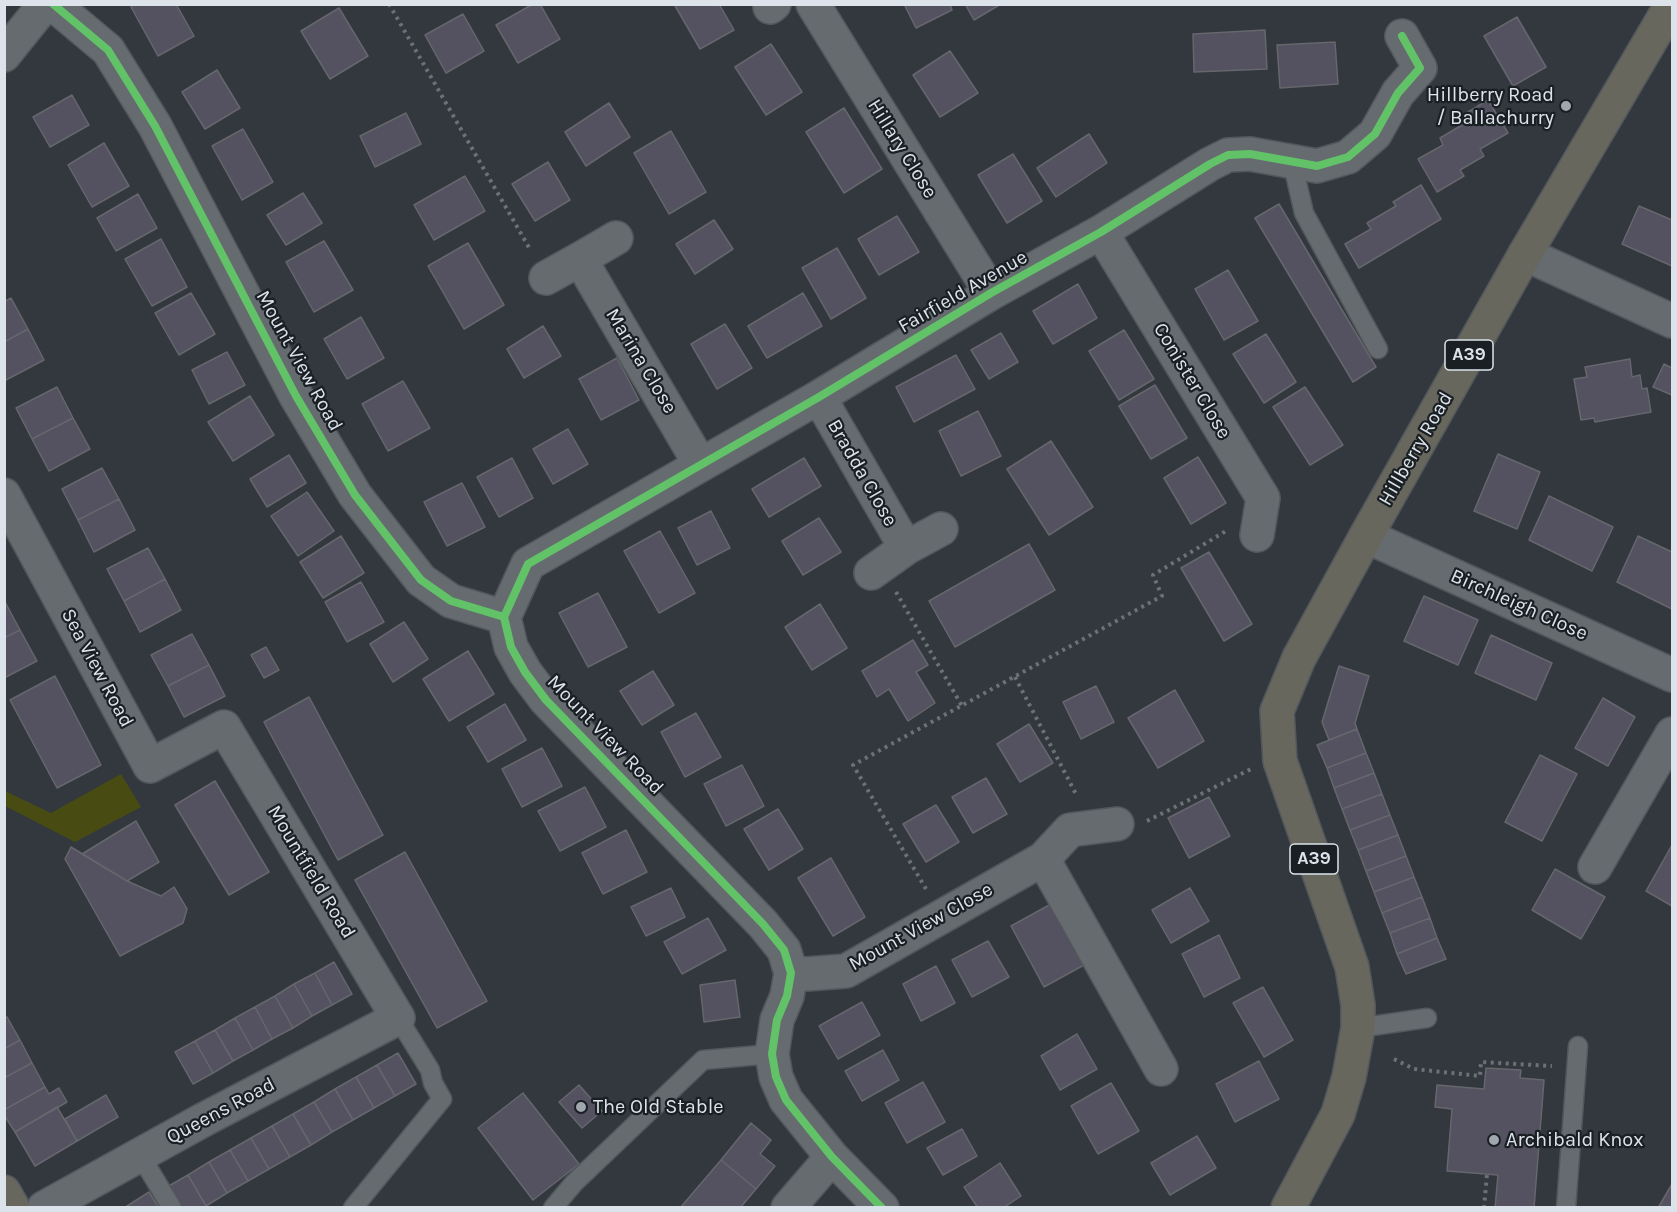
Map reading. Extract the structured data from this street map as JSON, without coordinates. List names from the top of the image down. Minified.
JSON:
{"streets":{"highway":["A39","Hillberry Road"],"street":["Hillary Close","Fairfield Avenue","Mount View Road","Marina Close","Conister Close","Bradda Close","Birchleigh Close","Sea View Road","Mountfield Road","Mount View Close","Queens Road"]},"crossings":[["Hillary Close","Fairfield Avenue"],["Fairfield Avenue","Mount View Road"],["Fairfield Avenue","Marina Close"],["Fairfield Avenue","Conister Close"],["Fairfield Avenue","Bradda Close"],["A39","Hillberry Road"],["Mount View Road","Mount View Close"],["Hillberry Road","Birchleigh Close"],["Sea View Road","Mountfield Road"],["Mountfield Road","Queens Road"]],"places":["Hillberry Road / Ballachurry","The Old Stable","Archibald Knox"]}
